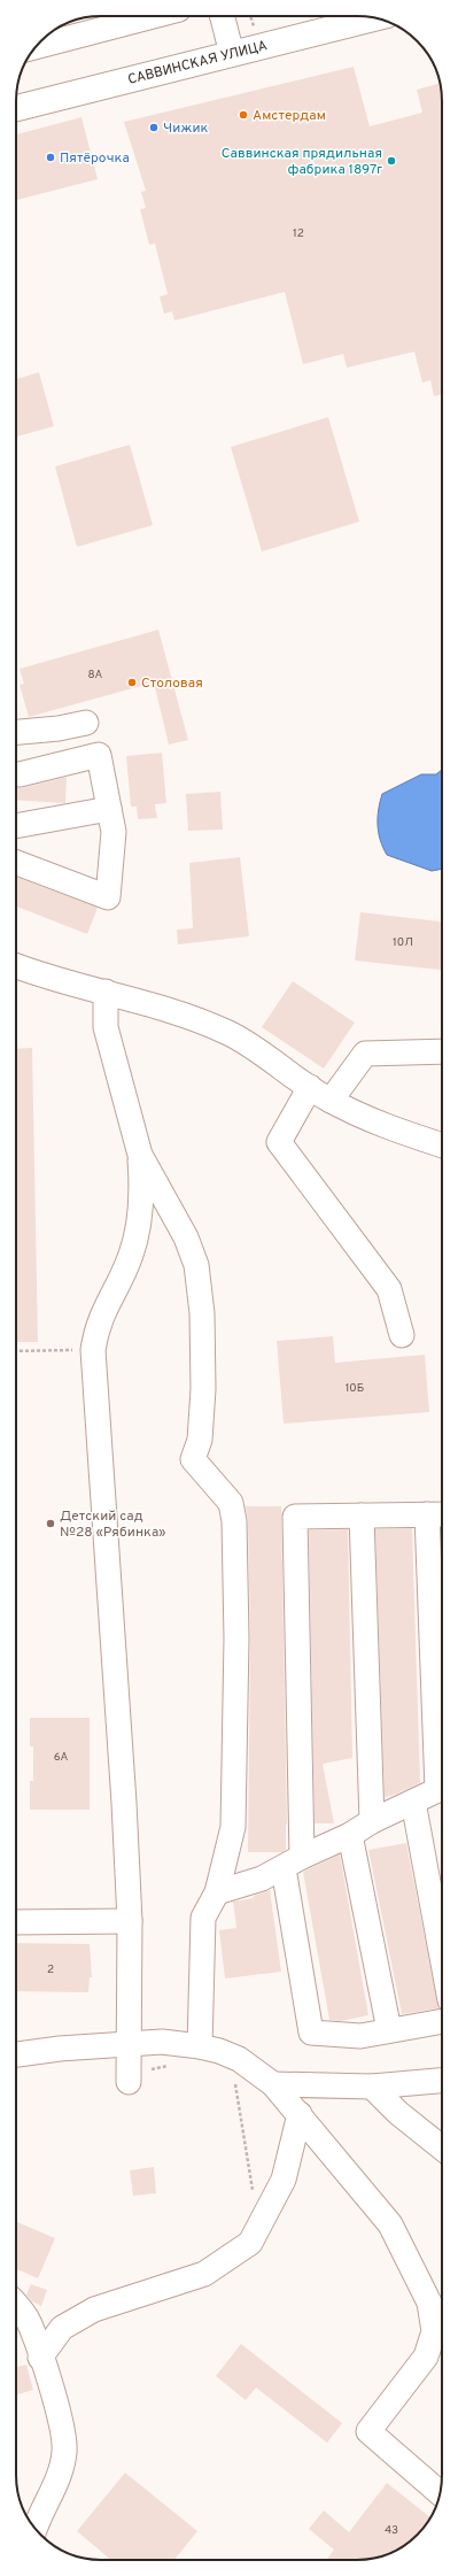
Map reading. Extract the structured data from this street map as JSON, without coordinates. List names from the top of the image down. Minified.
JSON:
{"streets":{"main road":["САВВИНСКАЯ УЛИЦА"]},"places":["Амстердам","Чижик","Пятёрочка","Саввинская прядильная фабрика 1897г","Столовая","Детский сад №28 «Рябинка»"],"house_numbers":["12","8А","10Л","10Б","6А","2","43"]}
